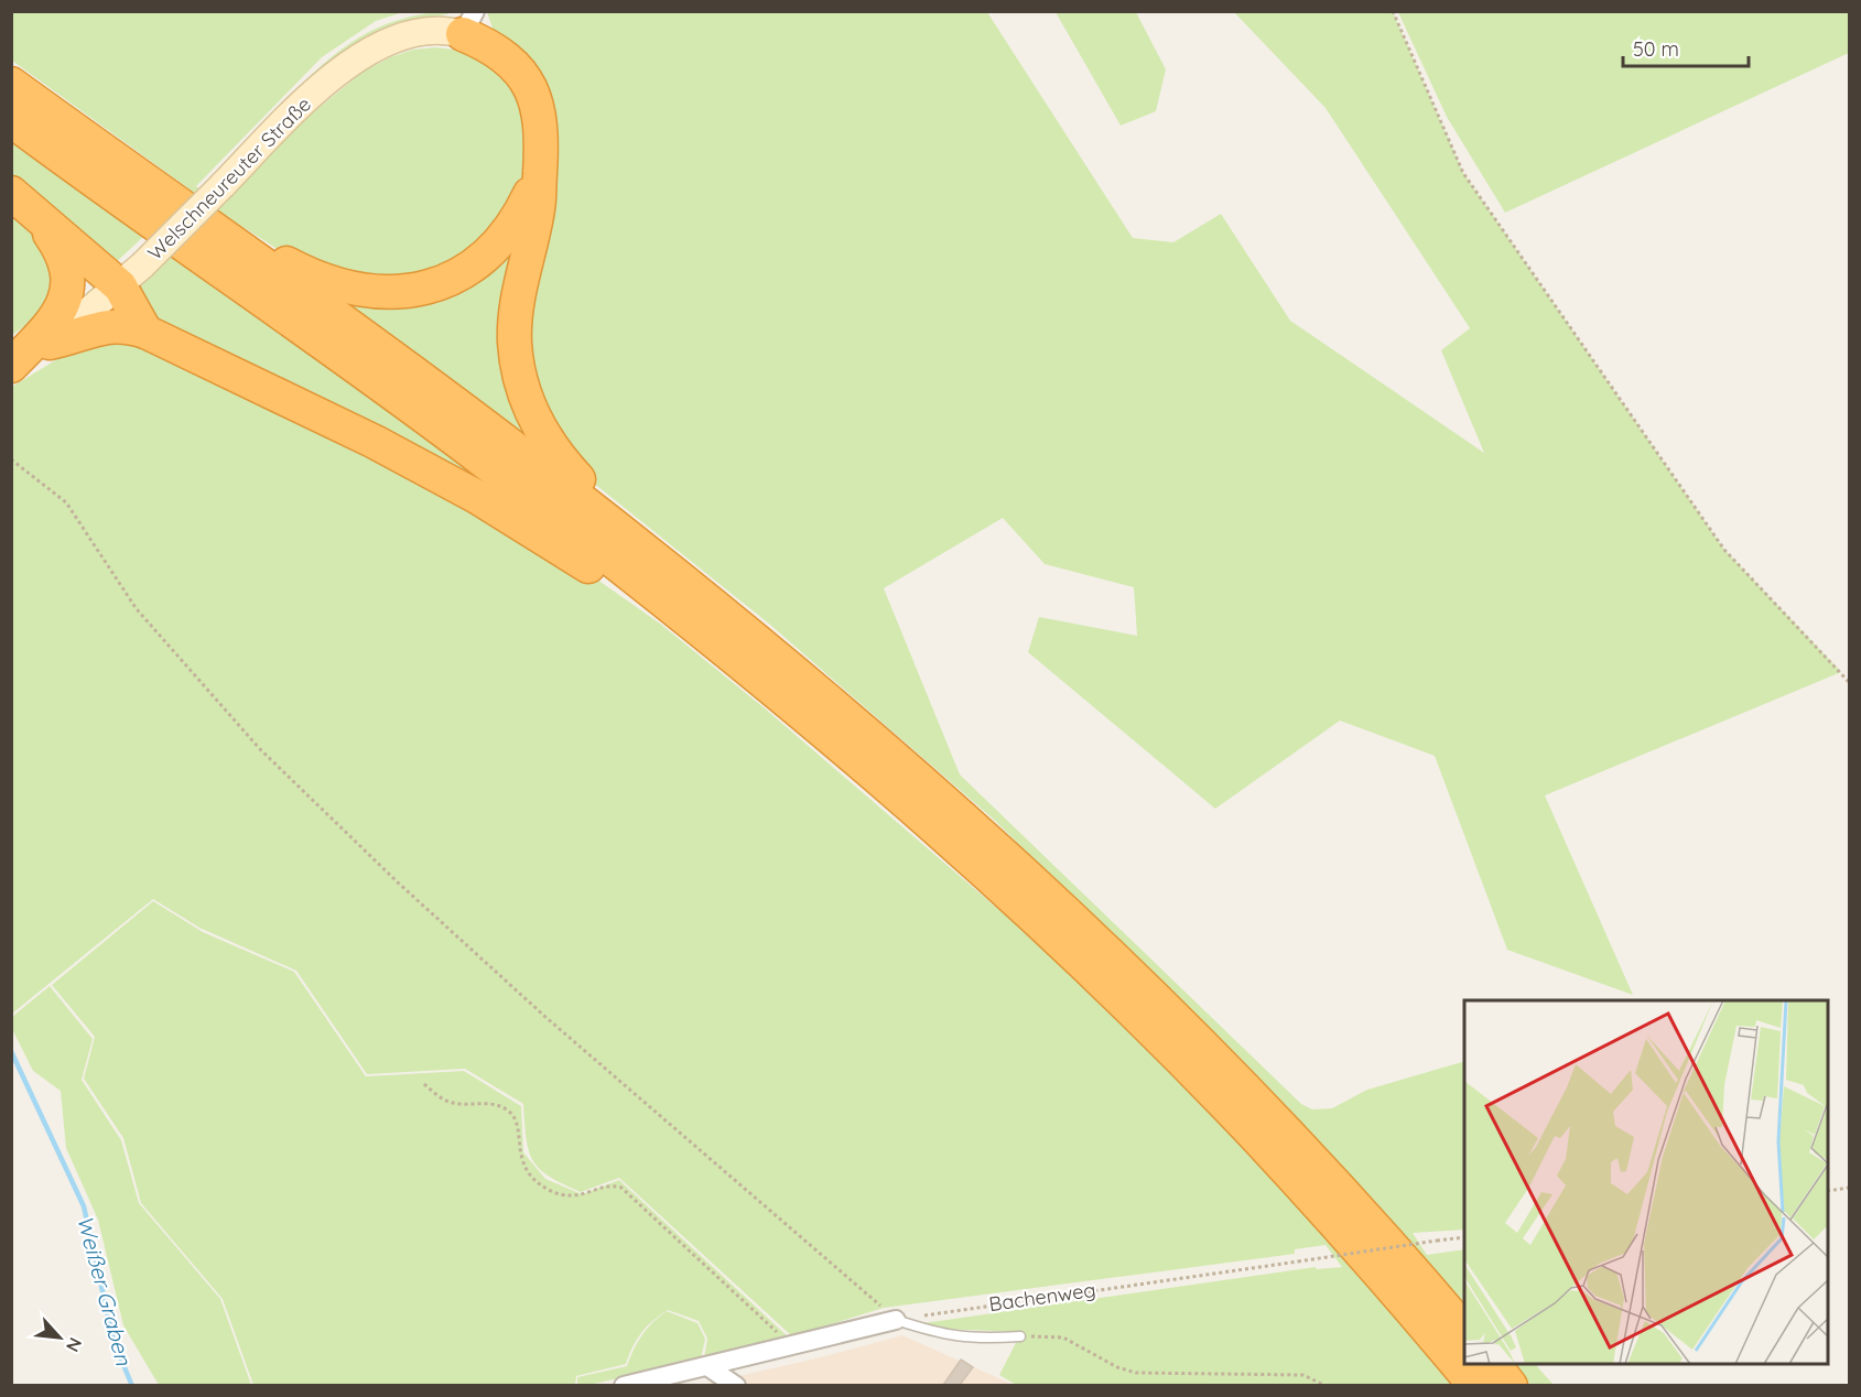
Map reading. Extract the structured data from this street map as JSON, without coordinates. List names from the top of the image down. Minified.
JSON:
{"streets":{"main road":["Welschneureuter Straße"],"path":["Bachenweg"]},"water":["Weißer Graben"],"scale_bar":"50 m","north":"bottom right"}
